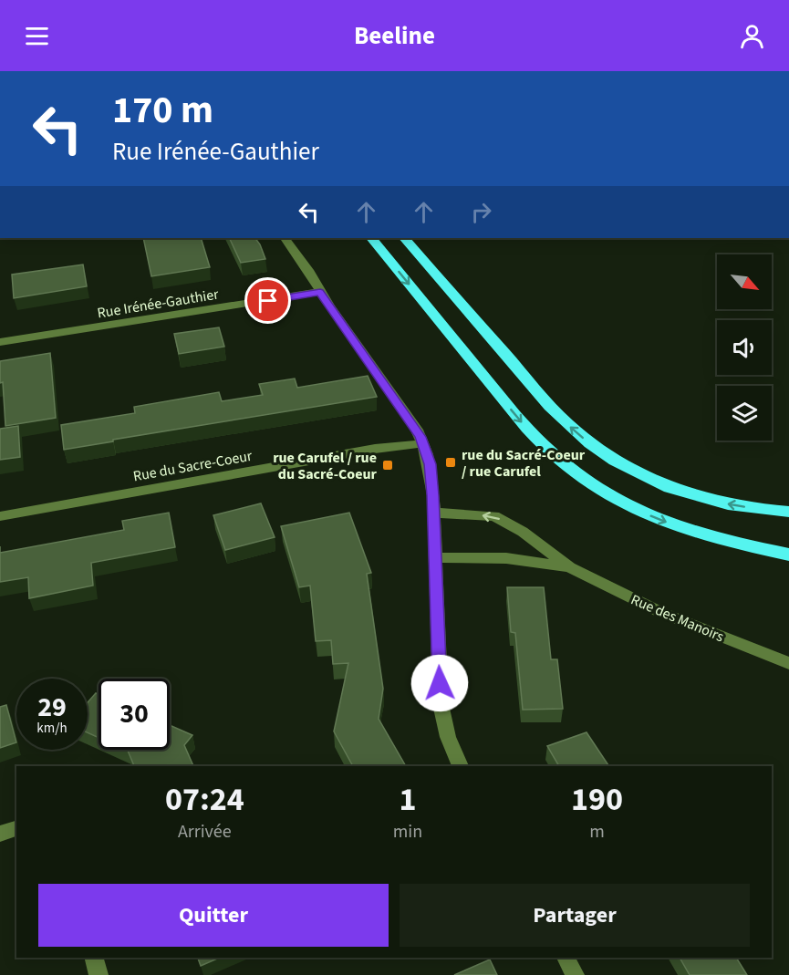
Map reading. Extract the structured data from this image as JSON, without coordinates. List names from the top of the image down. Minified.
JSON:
{"streets":{"street":["Rue Irénée-Gauthier","Rue du Sacre-Coeur","Rue des Manoirs"]},"places":{"transit":["rue du Sacré-Coeur / rue Carufel","rue Carufel / rue du Sacré-Coeur"]},"north":"bottom right","page":{"header":"Beeline","turn":["170 m","Rue Irénée-Gauthier"],"speed":"29 km/h","limit":"30","eta":["07:24","Arrivée","1","min","190","m"],"buttons":["Quitter","Partager"]}}
